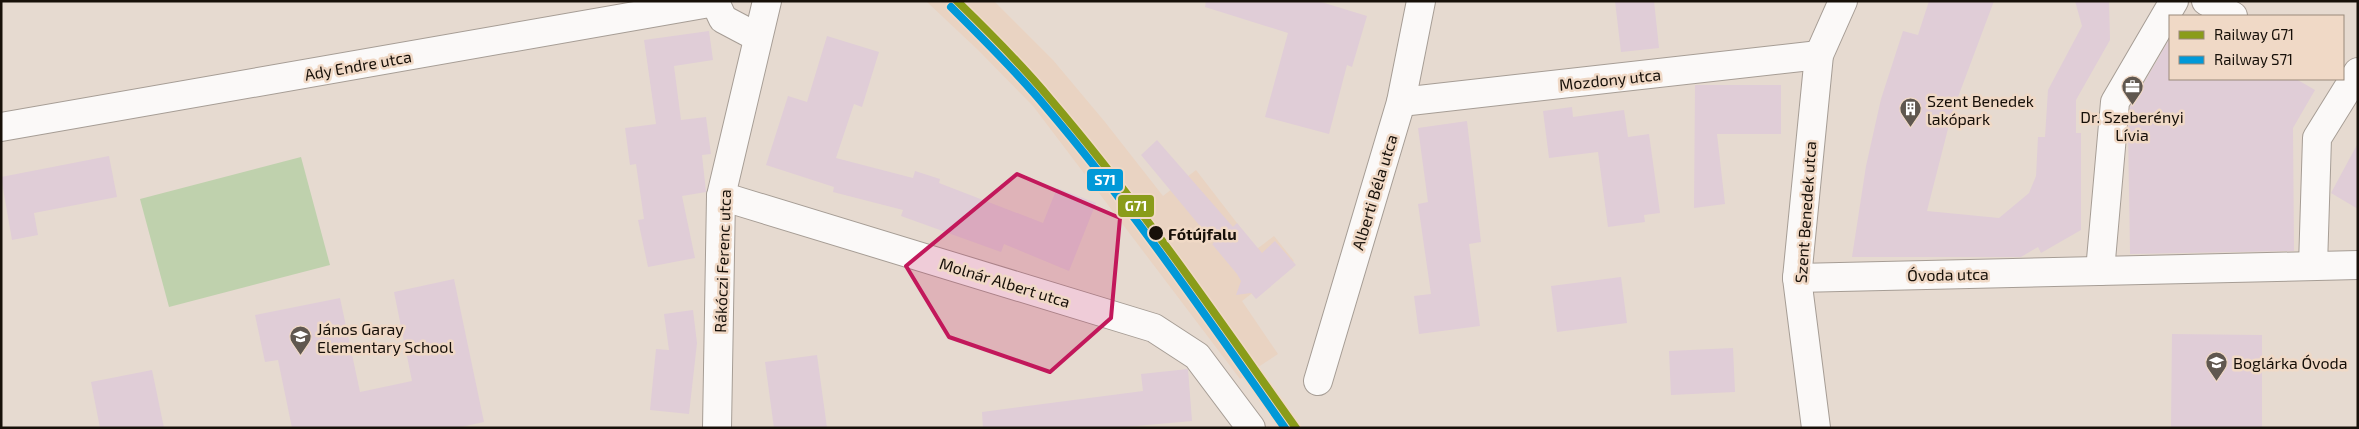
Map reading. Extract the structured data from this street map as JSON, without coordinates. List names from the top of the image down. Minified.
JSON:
{"streets":{"street":["Ady Endre utca","Mozdony utca","Alberti Béla utca","Szent Benedek utca","Rákóczi Ferenc utca","Óvoda utca","Molnár Albert utca"]},"crossings":[["Ady Endre utca","Rákóczi Ferenc utca"],["Mozdony utca","Alberti Béla utca"],["Mozdony utca","Szent Benedek utca"],["Szent Benedek utca","Óvoda utca"],["Rákóczi Ferenc utca","Molnár Albert utca"]],"places":{"office":["Dr. Szeberényi Lívia"],"building":["Szent Benedek lakópark"],"other":["Fótújfalu"],"school or university":["János Garay Elementary School","Boglárka Óvoda"]},"lines":["rail line G71","rail line S71"],"legend":["Railway G71","Railway S71"]}
